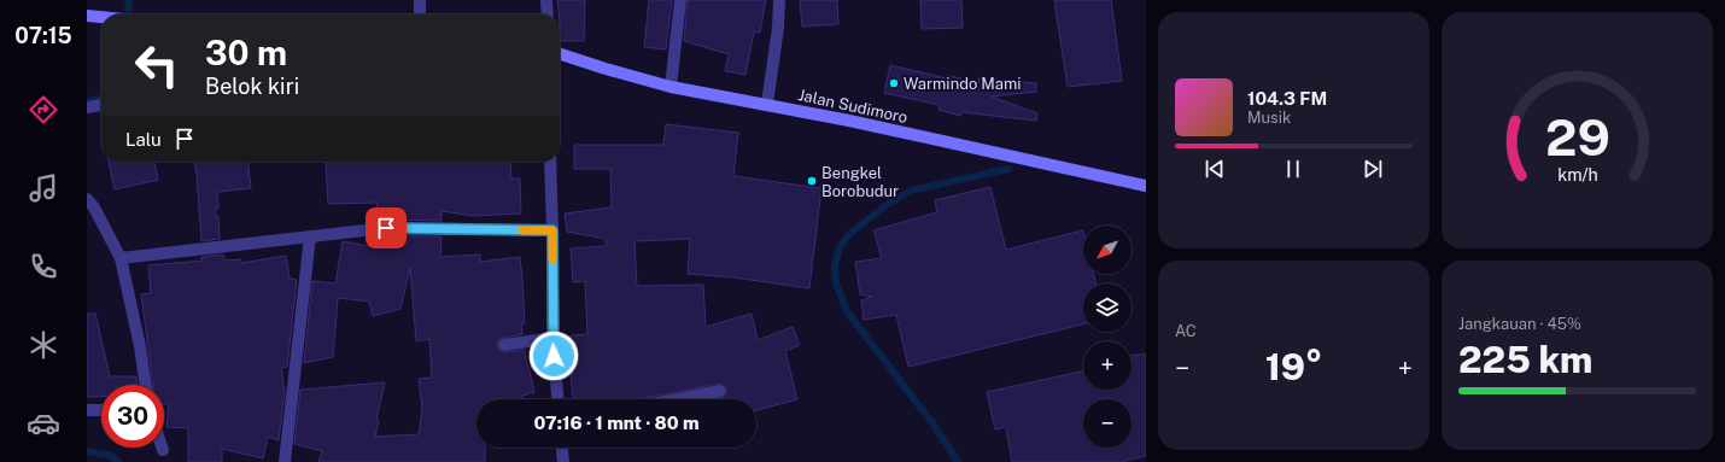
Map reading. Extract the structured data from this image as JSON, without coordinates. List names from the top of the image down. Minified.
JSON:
{"streets":{"street":["Jalan Sudimoro"]},"places":["Warmindo Mami","Bengkel Borobudur"],"north":"bottom left","page":{"tabs":"07:15","turn":["30 m","Belok kiri"],"song":["104.3 FM","Musik"],"then":"Lalu","map_buttons":["+","−"],"tile":["AC",["Jangkauan · 45%","225 km"]],"heat":["−","19°","+"],"limit":"30","trip":"07:16 · 1 mnt · 80 m","gauge":["29","km/h"]}}
